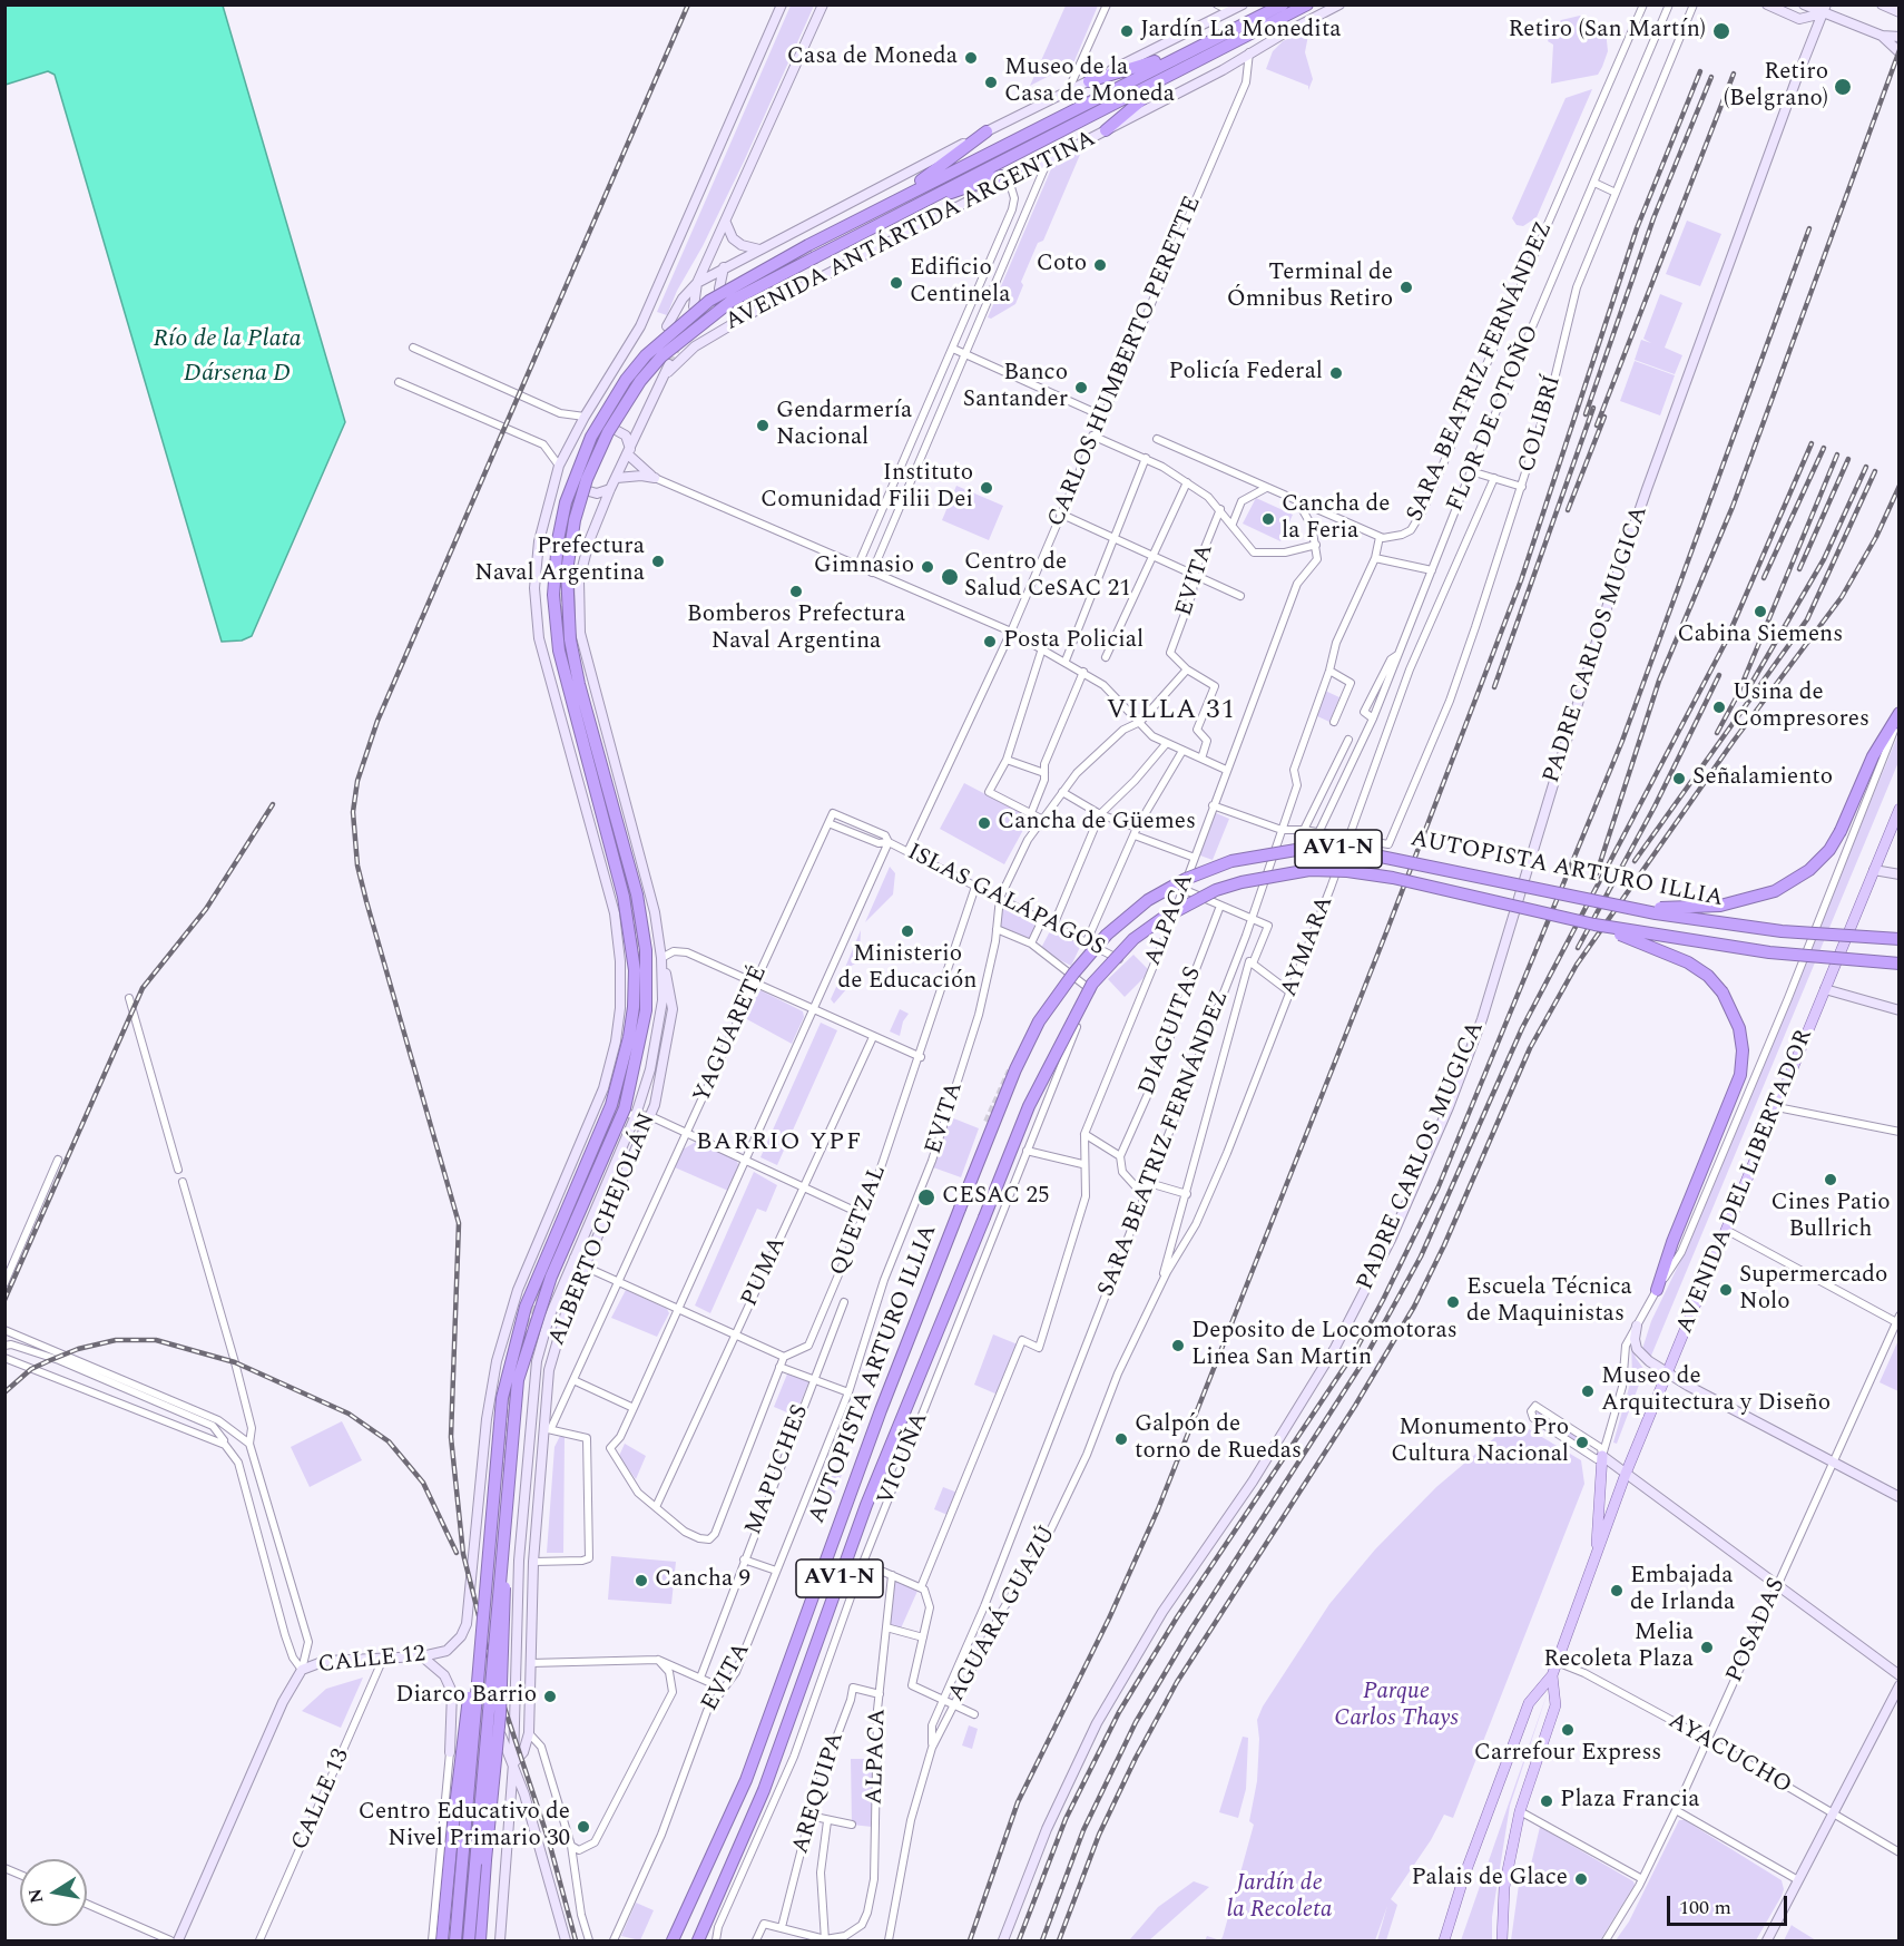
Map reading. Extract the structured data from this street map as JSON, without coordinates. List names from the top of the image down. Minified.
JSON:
{"streets":{"highway":["AV1-N","AUTOPISTA ARTURO ILLIA"],"main road":["AVENIDA ANTÁRTIDA ARGENTINA","PADRE CARLOS MUGICA","AVENIDA DEL LIBERTADOR","ALBERTO CHEJOLÁN","CALLE 12"],"street":["CARLOS HUMBERTO PERETTE","SARA BEATRIZ FERNÁNDEZ","FLOR DE OTOÑO","COLIBRÍ","EVITA","ISLAS GALÁPAGOS","ALPACA","AYMARA","DIAGUITAS","YAGUARETÉ","QUETZAL","PUMA","VICUÑA","MAPUCHES","AGUARÁ GUAZÚ","POSADAS","AYACUCHO","AREQUIPA","CALLE 13"]},"crossings":[["AVENIDA ANTÁRTIDA ARGENTINA","CARLOS HUMBERTO PERETTE"],["CARLOS HUMBERTO PERETTE","ISLAS GALÁPAGOS"],["SARA BEATRIZ FERNÁNDEZ","AGUARÁ GUAZÚ"],["COLIBRÍ","AYMARA"],["EVITA","ISLAS GALÁPAGOS"],["ISLAS GALÁPAGOS","YAGUARETÉ"],["ISLAS GALÁPAGOS","QUETZAL"],["ALPACA","AREQUIPA"],["AYMARA","AGUARÁ GUAZÚ"],["YAGUARETÉ","ALBERTO CHEJOLÁN"],["AVENIDA DEL LIBERTADOR","AYACUCHO"],["POSADAS","AYACUCHO"],["CALLE 12","CALLE 13"]],"districts":["VILLA 31","BARRIO YPF"],"water":["Río de la Plata","Dársena D"],"parks":["Parque Carlos Thays","Jardín de la Recoleta"],"places":["Jardín La Monedita","Retiro (San Martín)","Casa de Moneda","Museo de la Casa de Moneda","Retiro (Belgrano)","Coto","Edificio Centinela","Terminal de Ómnibus Retiro","Policía Federal","Banco Santander","Gendarmería Nacional","Instituto Comunidad Filii Dei","Cancha de la Feria","Prefectura Naval Argentina","Gimnasio","Centro de Salud CeSAC 21","Bomberos Prefectura Naval Argentina","Cabina Siemens","Posta Policial","Usina de Compresores","Señalamiento","Cancha de Güemes","Ministerio de Educación","Cines Patio Bullrich","CESAC 25","Supermercado Nolo","Escuela Técnica de Maquinistas","Deposito de Locomotoras Linea San Martin","Museo de Arquitectura y Diseño","Galpón de torno de Ruedas","Monumento Pro Cultura Nacional","Cancha 9","Embajada de Irlanda","Melia Recoleta Plaza","Diarco Barrio","Carrefour Express","Plaza Francia","Centro Educativo de Nivel Primario 30","Palais de Glace"],"scale_bar":"100 m","north":"left"}
